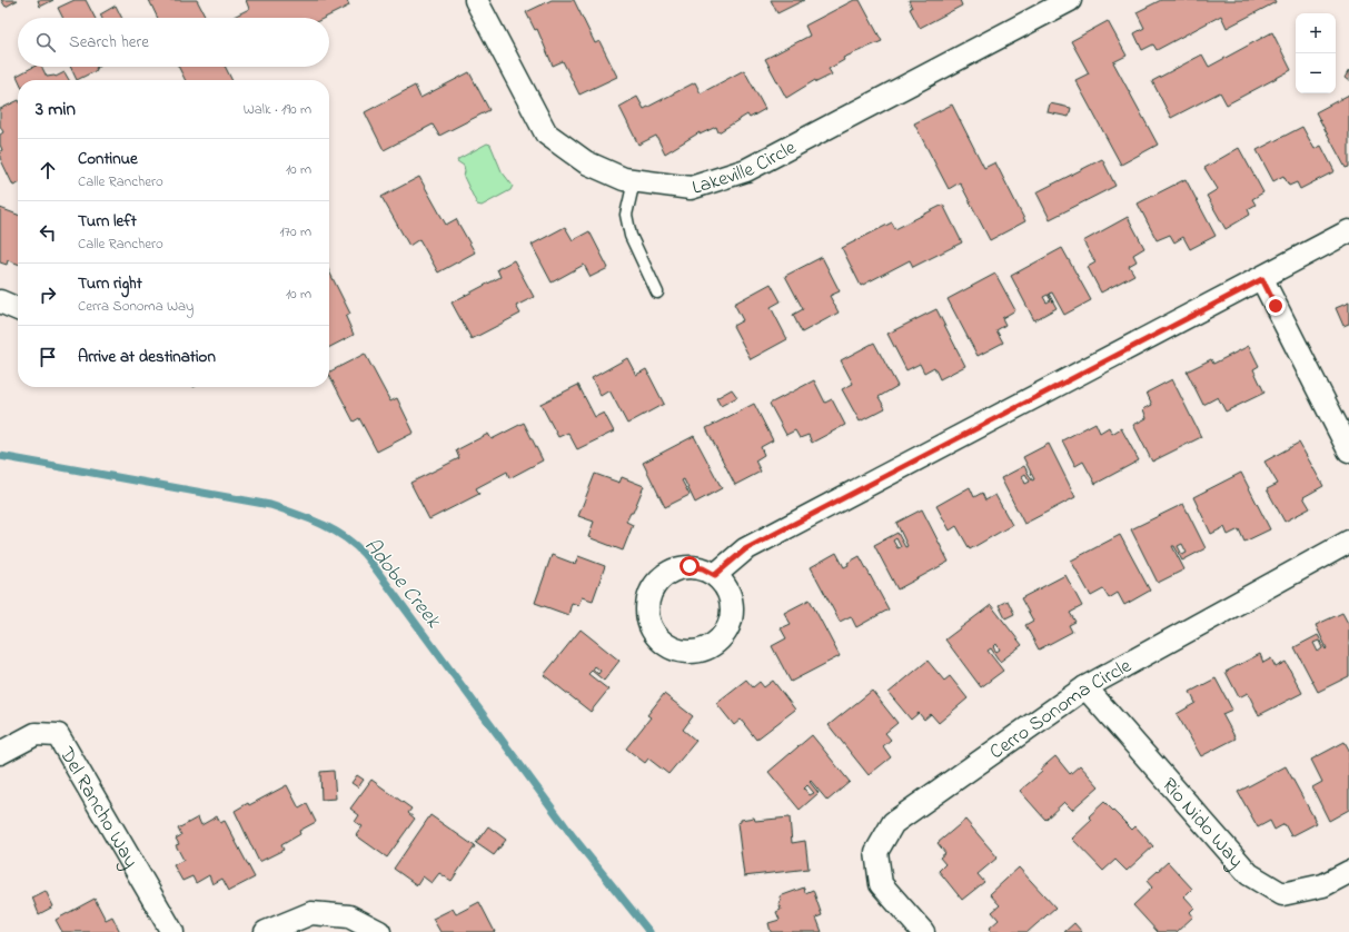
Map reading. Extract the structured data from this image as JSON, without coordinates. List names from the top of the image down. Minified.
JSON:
{"streets":{"street":["Lakeville Circle","Cerro Sonoma Circle","Del Rancho Way","Rio Nido Way"]},"crossings":[["Cerro Sonoma Circle","Rio Nido Way"]],"water":["Adobe Creek"],"page":{"map_buttons":["+","−"],"search":"Search here","heading":["3 min","Walk · 190 m"],"list":[["Continue","Calle Ranchero","10 m"],["Turn left","Calle Ranchero","170 m"],["Turn right","Cerra Sonoma Way","10 m"],"Arrive at destination"]}}
